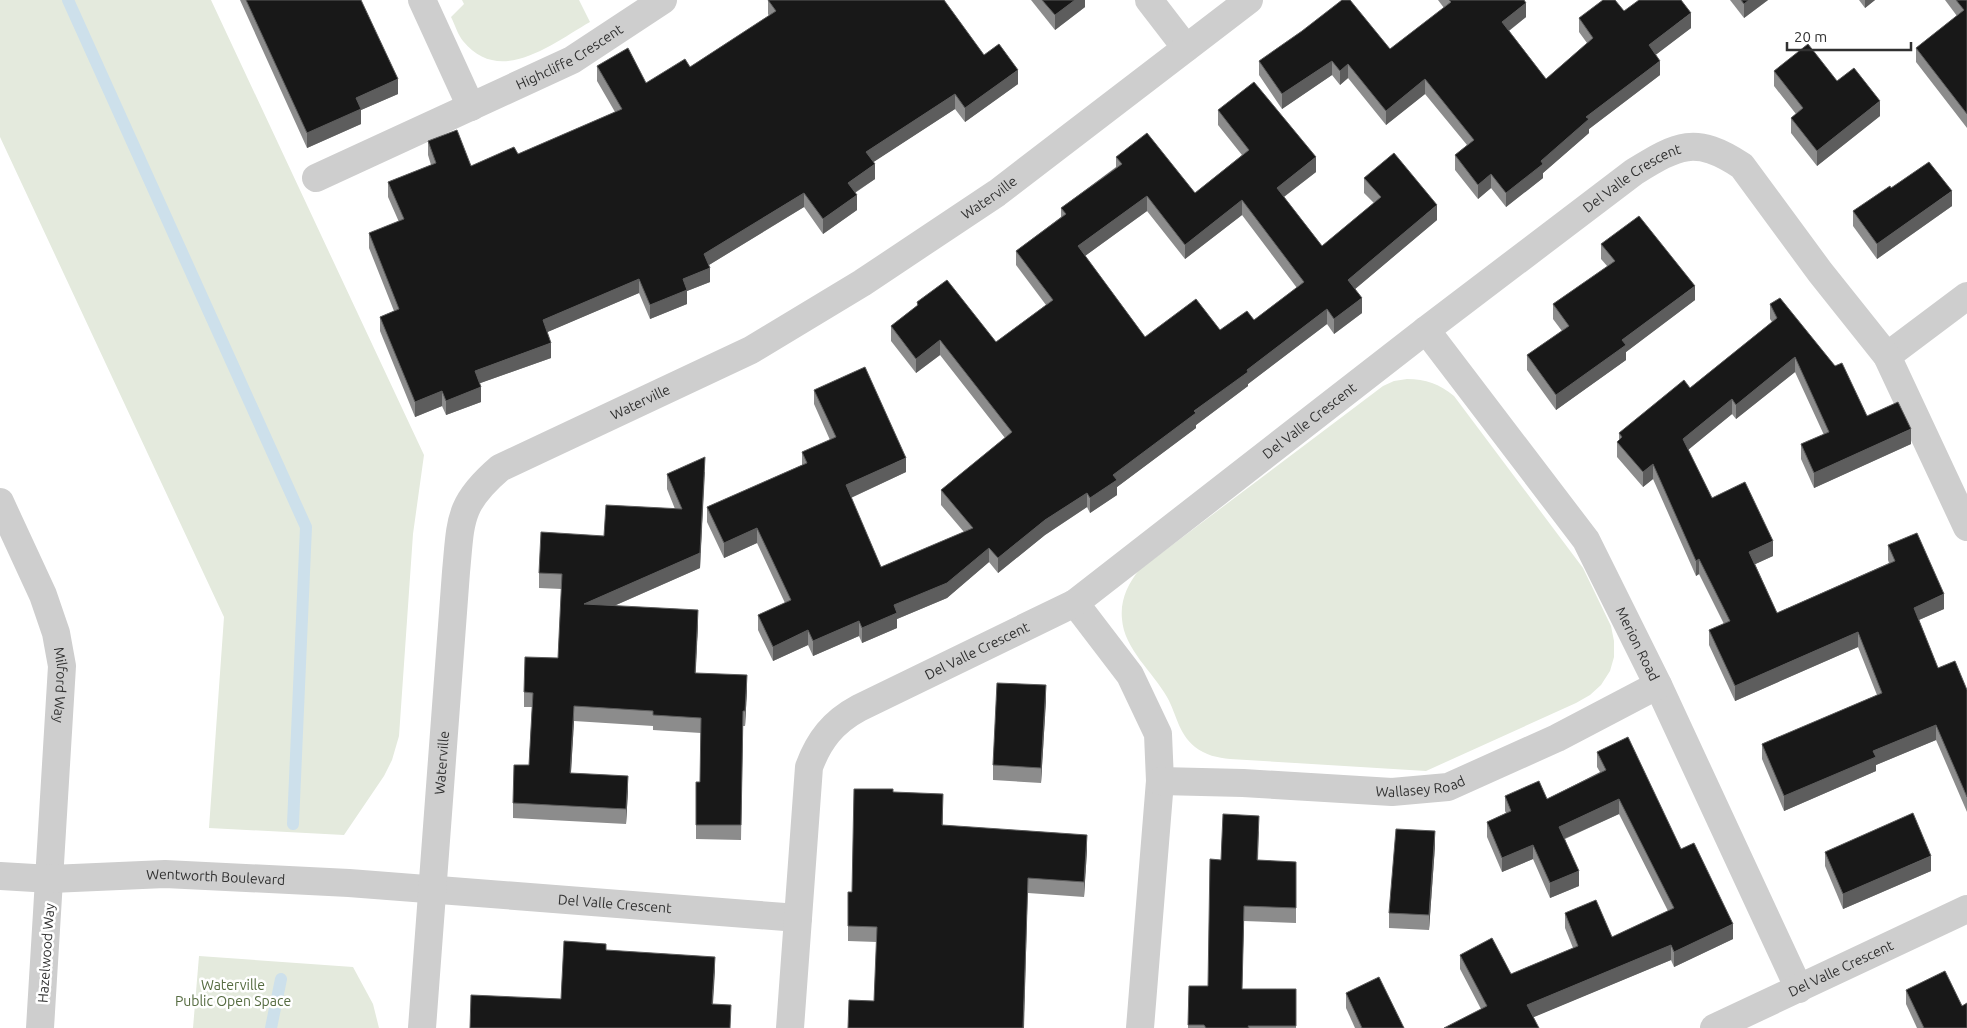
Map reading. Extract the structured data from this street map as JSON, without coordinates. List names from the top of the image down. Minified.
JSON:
{"streets":{"street":["Highcliffe Crescent","Del Valle Crescent","Waterville","Merion Road","Milford Way","Wallasey Road","Wentworth Boulevard","Hazelwood Way"]},"crossings":[["Del Valle Crescent","Waterville"],["Del Valle Crescent","Merion Road"],["Del Valle Crescent","Wentworth Boulevard"],["Waterville","Wentworth Boulevard"],["Merion Road","Wallasey Road"],["Milford Way","Wentworth Boulevard"],["Milford Way","Hazelwood Way"],["Wentworth Boulevard","Hazelwood Way"]],"parks":["Waterville Public Open Space"],"scale_bar":"20 m"}
